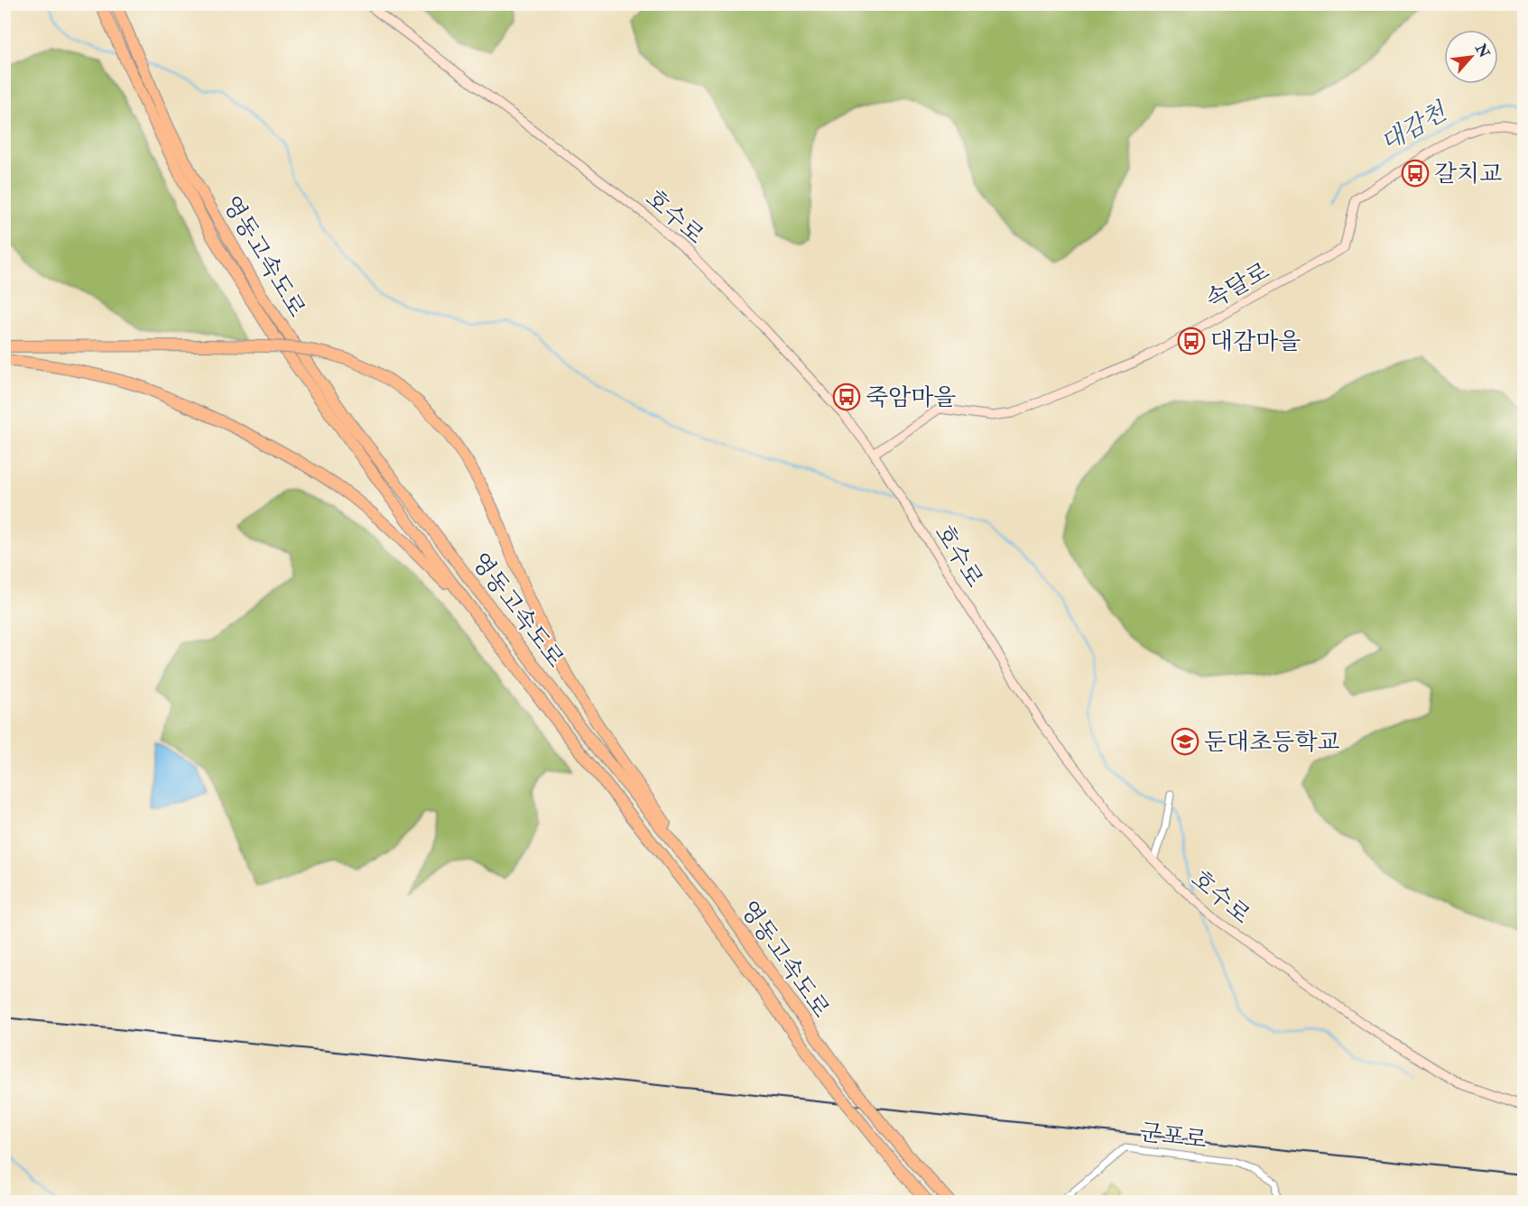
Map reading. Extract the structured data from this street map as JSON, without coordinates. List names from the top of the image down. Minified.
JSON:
{"streets":{"highway":["영동고속도로"],"street":["호수로","속달로","군포로"]},"crossings":[["호수로","속달로"]],"water":["대감천"],"places":{"bus stop":["갈치교","대감마을","죽암마을"],"school or university":["둔대초등학교"]},"north":"top right"}
